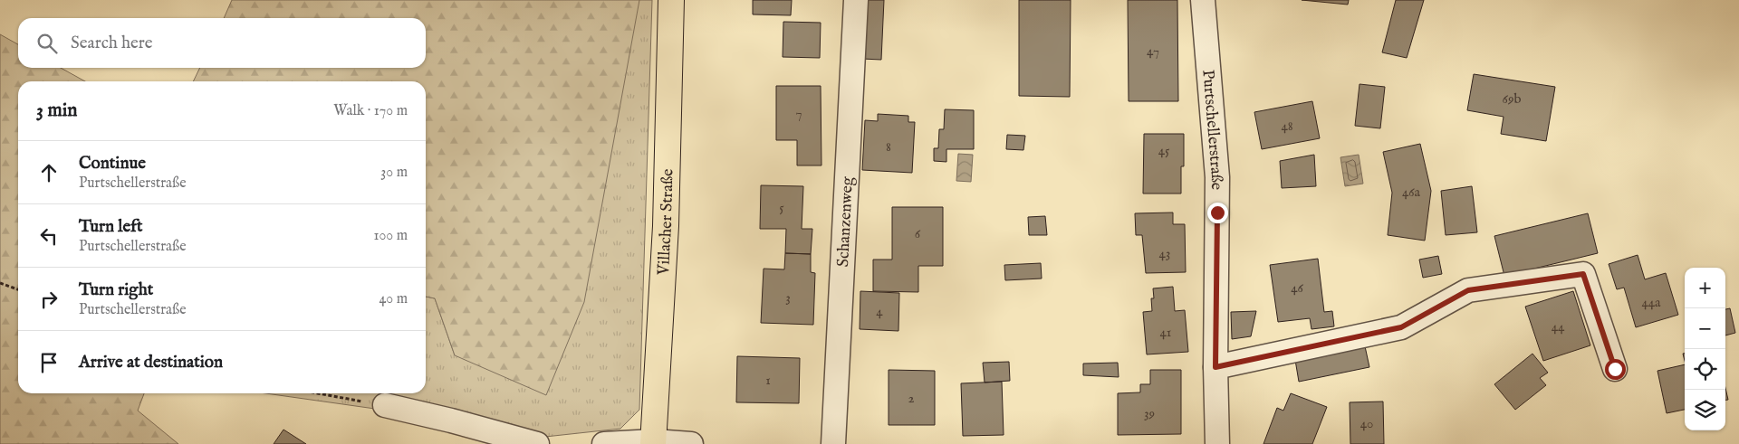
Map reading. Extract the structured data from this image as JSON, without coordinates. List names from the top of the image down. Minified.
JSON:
{"streets":{"main road":["Villacher Straße"],"street":["Purtschellerstraße","Schanzenweg"]},"house_numbers":["47","69b","7","48","8","45","46a","5","6","43","46","3","44a","4","44","41","1","2","39","40"],"page":{"search":"Search here","heading":["3 min","Walk · 170 m"],"list":[["Continue","Purtschellerstraße","30 m"],["Turn left","Purtschellerstraße","100 m"],["Turn right","Purtschellerstraße","40 m"],"Arrive at destination"],"map_buttons":["+","−"]}}
